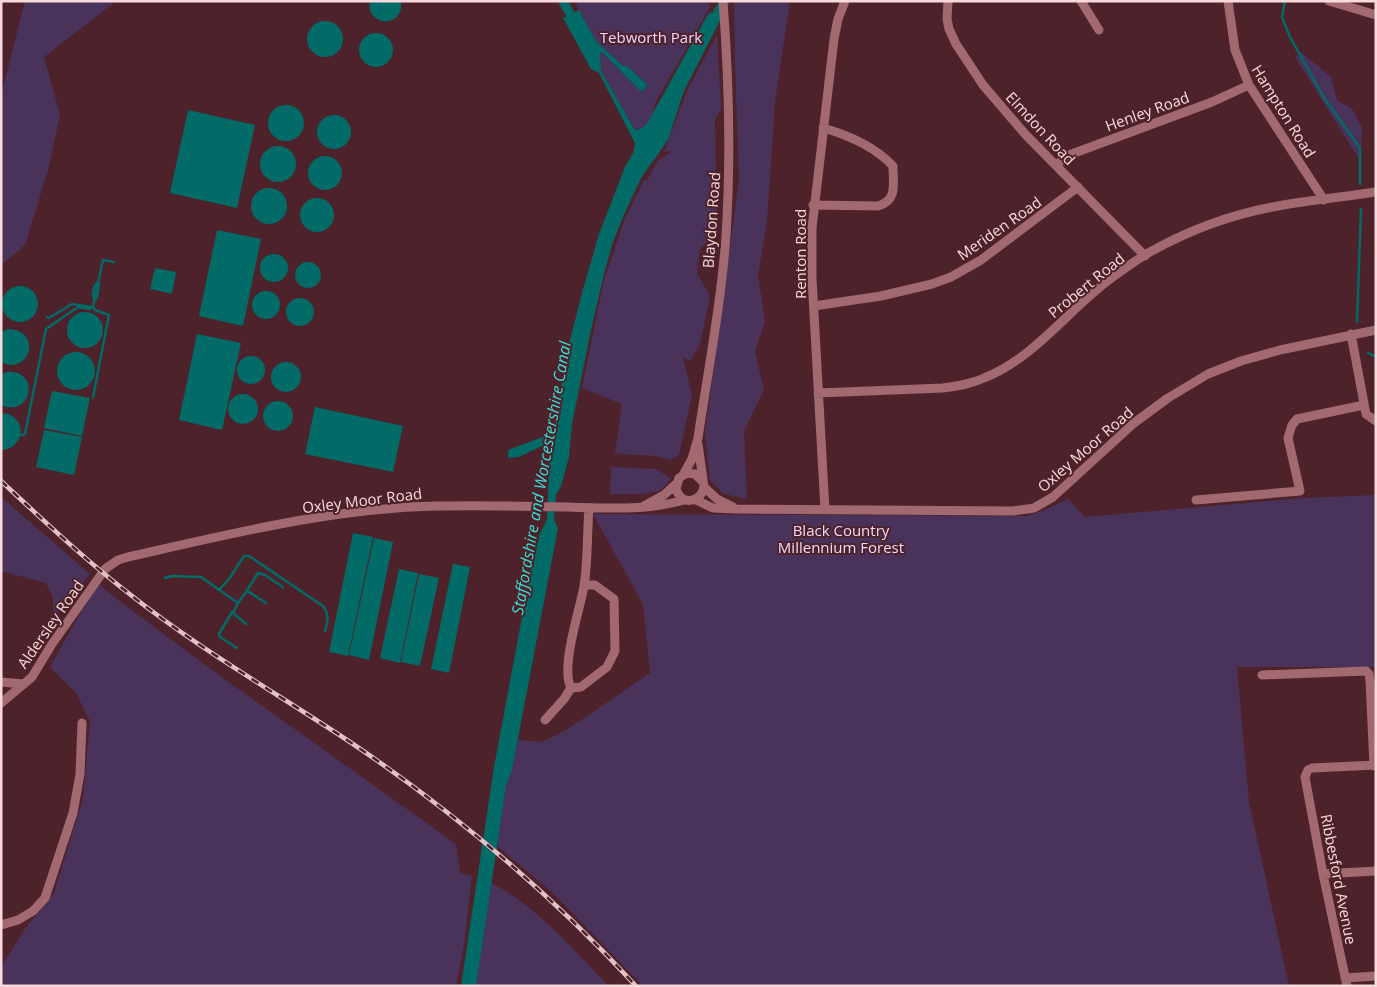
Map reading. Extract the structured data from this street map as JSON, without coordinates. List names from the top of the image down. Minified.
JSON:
{"streets":{"street":["Henley Road","Hampton Road","Elmdon Road","Blaydon Road","Meriden Road","Renton Road","Probert Road","Oxley Moor Road","Aldersley Road","Ribbesford Avenue"]},"crossings":[["Henley Road","Hampton Road"],["Henley Road","Elmdon Road"],["Hampton Road","Probert Road"],["Elmdon Road","Meriden Road"],["Elmdon Road","Probert Road"],["Blaydon Road","Oxley Moor Road"],["Meriden Road","Renton Road"],["Renton Road","Probert Road"],["Renton Road","Oxley Moor Road"],["Oxley Moor Road","Aldersley Road"]],"water":["Staffordshire and Worcestershire Canal"],"parks":["Tebworth Park","Black Country Millennium Forest"]}
